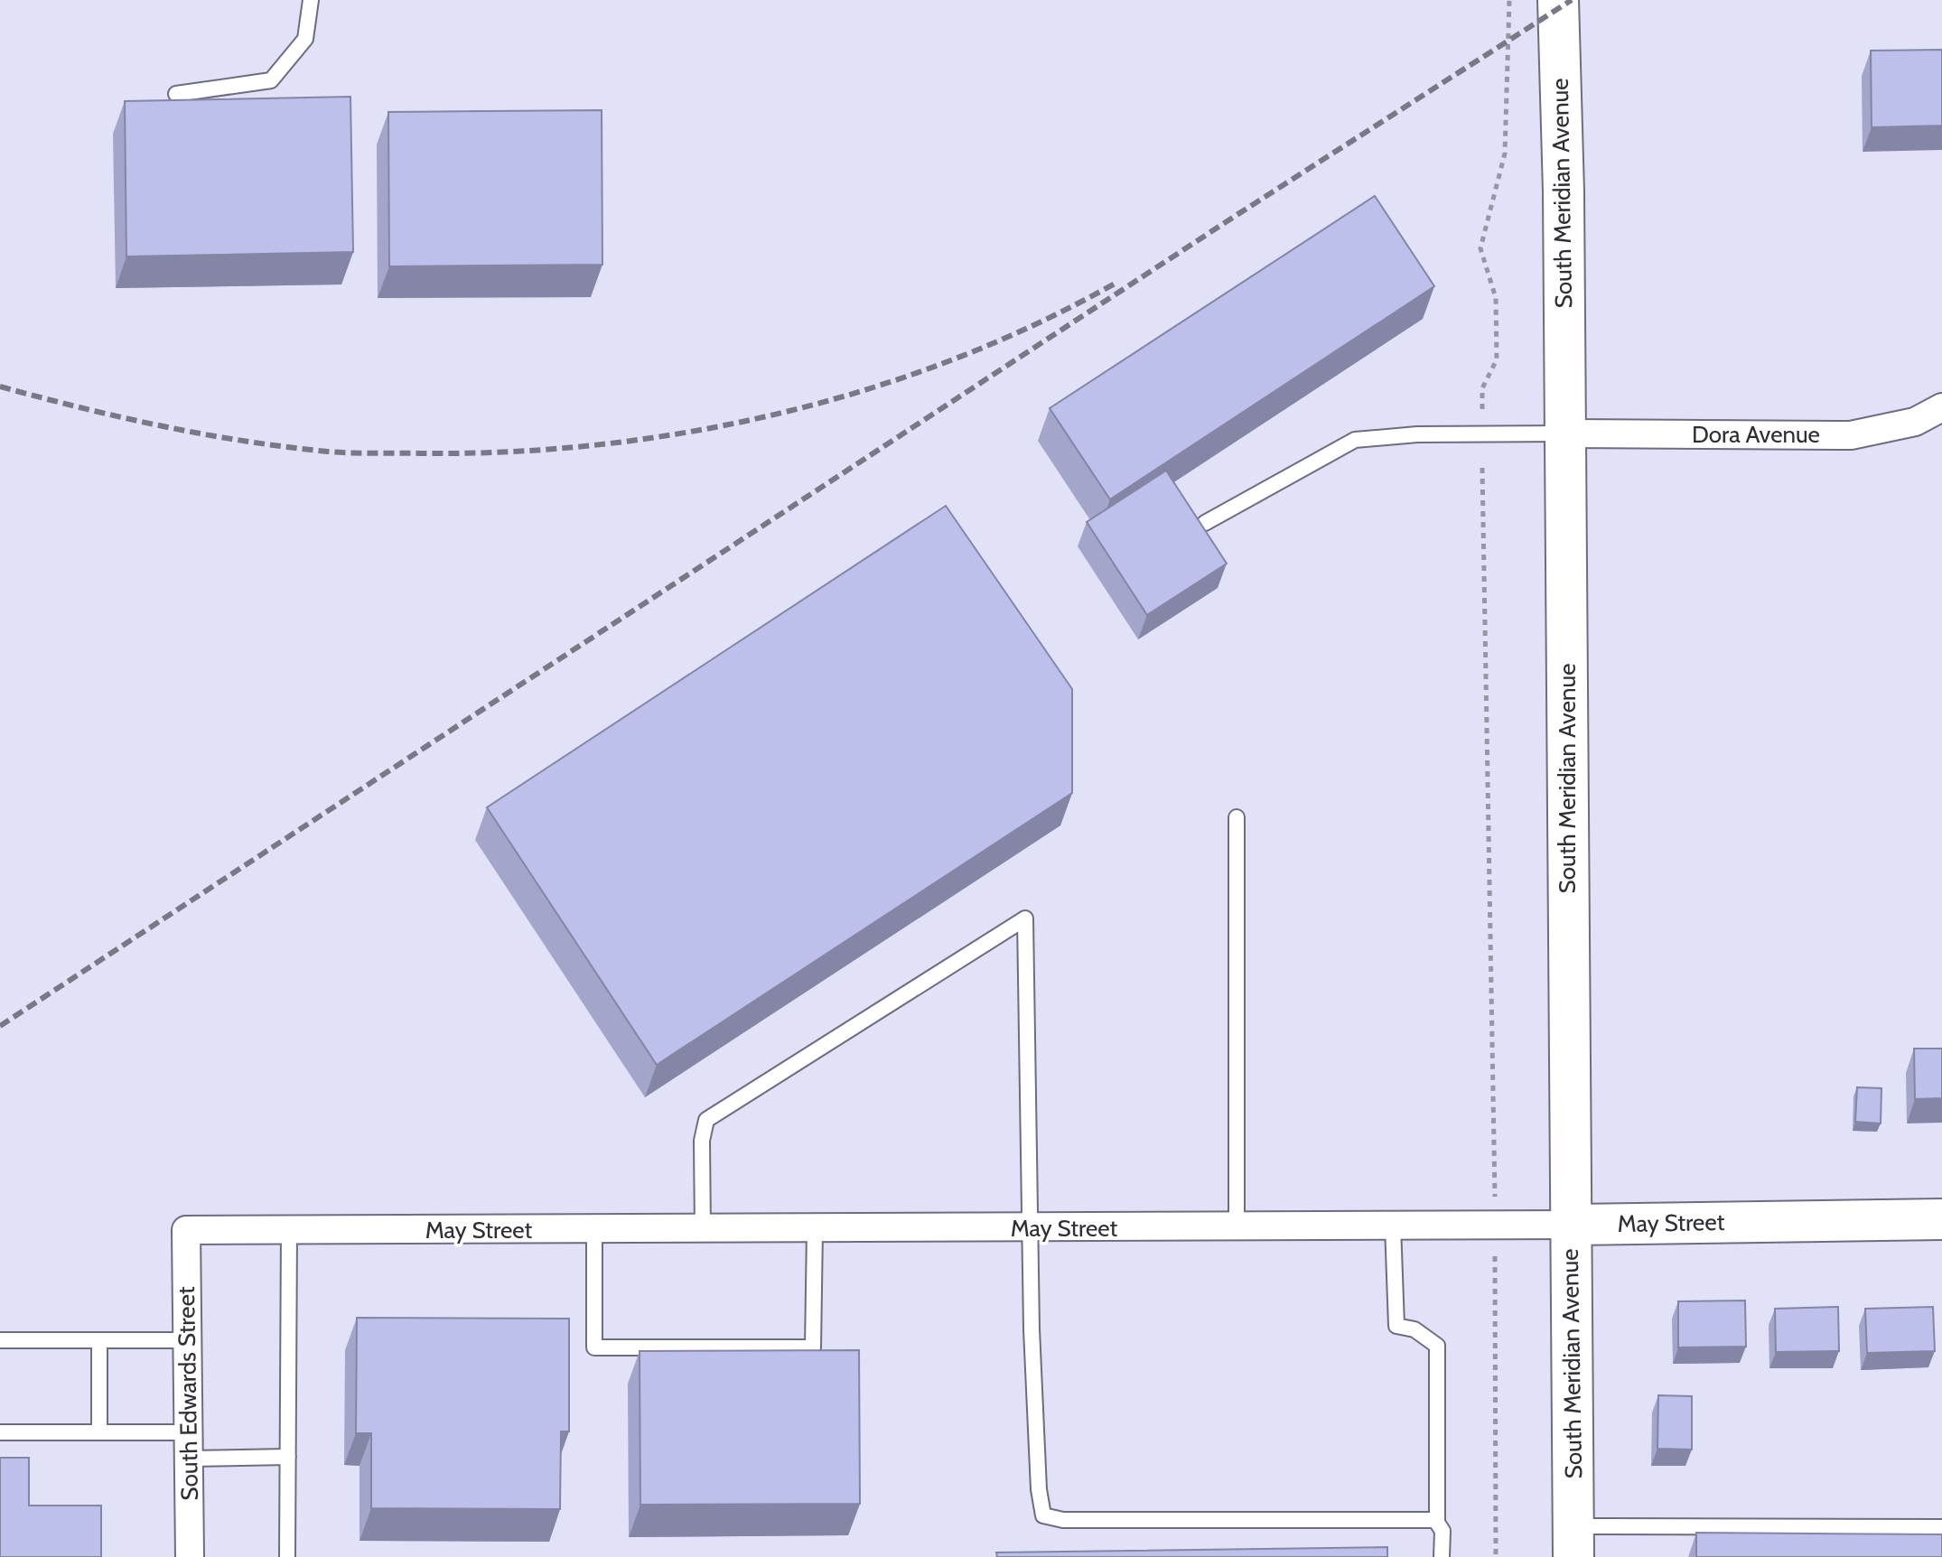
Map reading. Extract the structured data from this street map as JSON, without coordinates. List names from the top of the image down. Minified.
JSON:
{"streets":{"main road":["South Meridian Avenue","May Street"],"street":["Dora Avenue","South Edwards Street"]},"crossings":[["South Meridian Avenue","Dora Avenue"],["South Meridian Avenue","May Street"],["May Street","South Edwards Street"]]}
